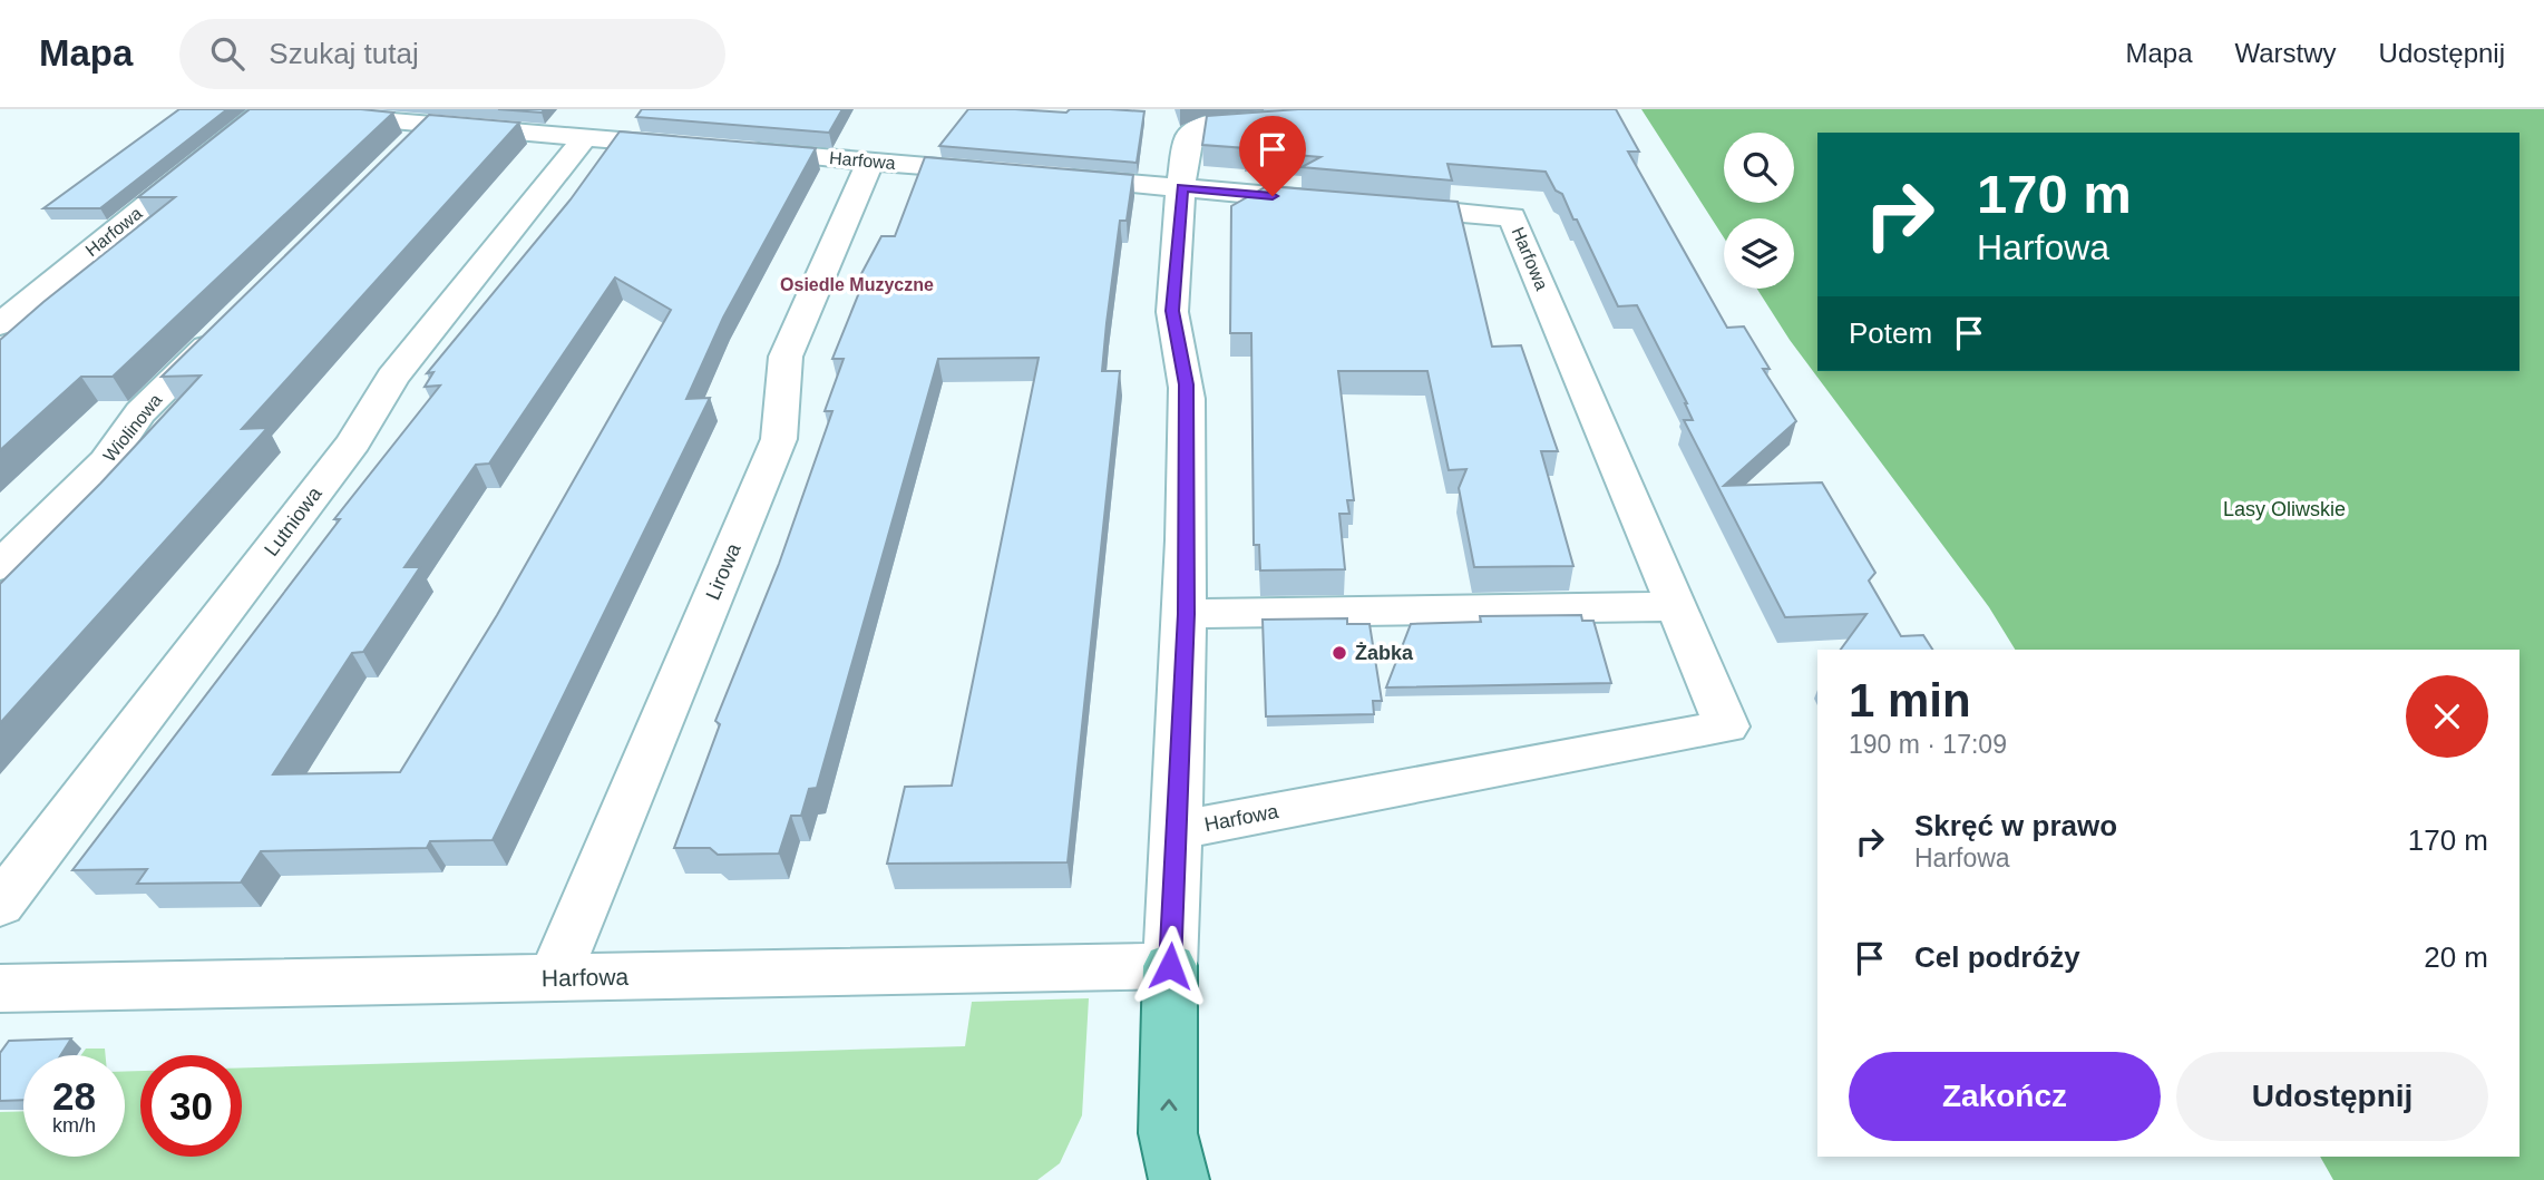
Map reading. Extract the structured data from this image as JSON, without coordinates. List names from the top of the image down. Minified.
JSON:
{"streets":{"street":["Harfowa","Wiolinowa","Lutniowa","Lirowa"]},"crossings":[["Harfowa","Lutniowa"],["Harfowa","Lirowa"]],"districts":["Osiedle Muzyczne"],"parks":["Lasy Oliwskie"],"places":["Żabka"],"page":{"header":"Mapa","search":"Szukaj tutaj","nav":["Mapa","Warstwy","Udostępnij"],"turn":["170 m","Harfowa"],"then":"Potem","heading":["1 min","190 m · 17:09"],"list":[{"name":"Skręć w prawo","note":"Harfowa","value":"170 m"},{"name":"Cel podróży","value":"20 m"}],"buttons":["Zakończ","Udostępnij"],"speed":"28 km/h","limit":"30"}}
